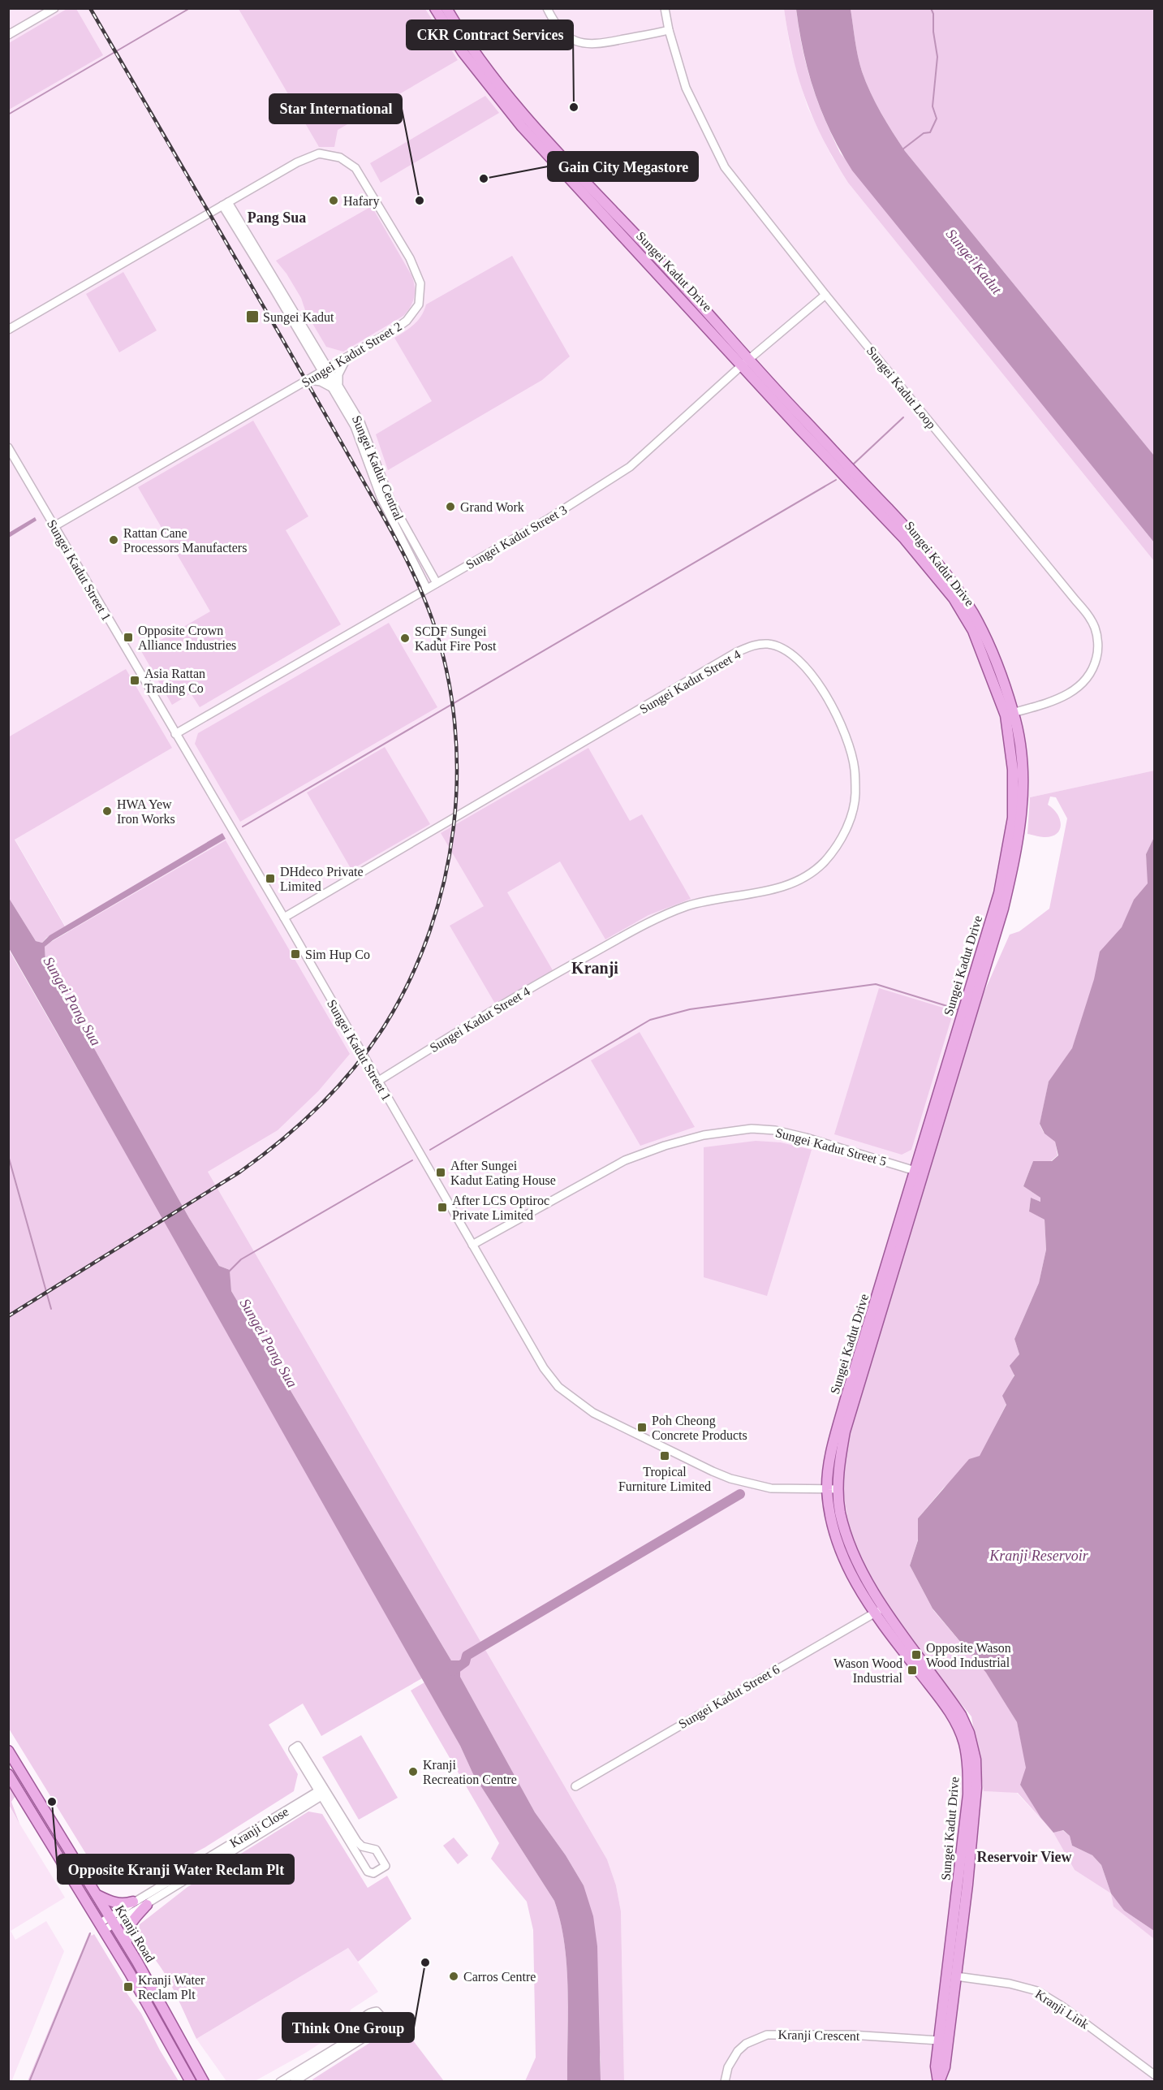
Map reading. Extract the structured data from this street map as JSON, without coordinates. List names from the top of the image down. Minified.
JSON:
{"streets":{"main road":["Sungei Kadut Drive","Kranji Road"],"street":["Sungei Kadut Street 2","Sungei Kadut Loop","Sungei Kadut Central","Sungei Kadut Street 3","Sungei Kadut Street 1","Sungei Kadut Street 4","Sungei Kadut Street 5","Sungei Kadut Street 6","Kranji Close","Kranji Link","Kranji Crescent"]},"crossings":[["Sungei Kadut Drive","Sungei Kadut Loop"],["Sungei Kadut Drive","Sungei Kadut Street 3"],["Sungei Kadut Drive","Sungei Kadut Street 1"],["Sungei Kadut Drive","Sungei Kadut Street 5"],["Sungei Kadut Drive","Sungei Kadut Street 6"],["Sungei Kadut Drive","Kranji Link"],["Sungei Kadut Drive","Kranji Crescent"],["Sungei Kadut Street 2","Sungei Kadut Central"],["Sungei Kadut Street 2","Sungei Kadut Street 1"],["Sungei Kadut Loop","Sungei Kadut Street 3"],["Sungei Kadut Central","Sungei Kadut Street 3"],["Sungei Kadut Street 3","Sungei Kadut Street 1"],["Sungei Kadut Street 1","Sungei Kadut Street 4"],["Sungei Kadut Street 1","Sungei Kadut Street 5"],["Kranji Close","Kranji Road"]],"districts":["Pang Sua","Kranji","Reservoir View"],"water":["Sungei Kadut","Sungei Pang Sua","Kranji Reservoir"],"places":{"other":["CKR Contract Services","Gain City Megastore","Hafary","Star International","Grand Work","Rattan Cane Processors Manufacters","SCDF Sungei Kadut Fire Post","HWA Yew Iron Works","Kranji Recreation Centre","Opposite Kranji Water Reclam Plt","Think One Group","Carros Centre"],"transit":["Sungei Kadut","Opposite Crown Alliance Industries","Asia Rattan Trading Co","DHdeco Private Limited","Sim Hup Co","After Sungei Kadut Eating House","After LCS Optiroc Private Limited","Poh Cheong Concrete Products","Tropical Furniture Limited","Opposite Wason Wood Industrial","Wason Wood Industrial","Kranji Water Reclam Plt"]}}
